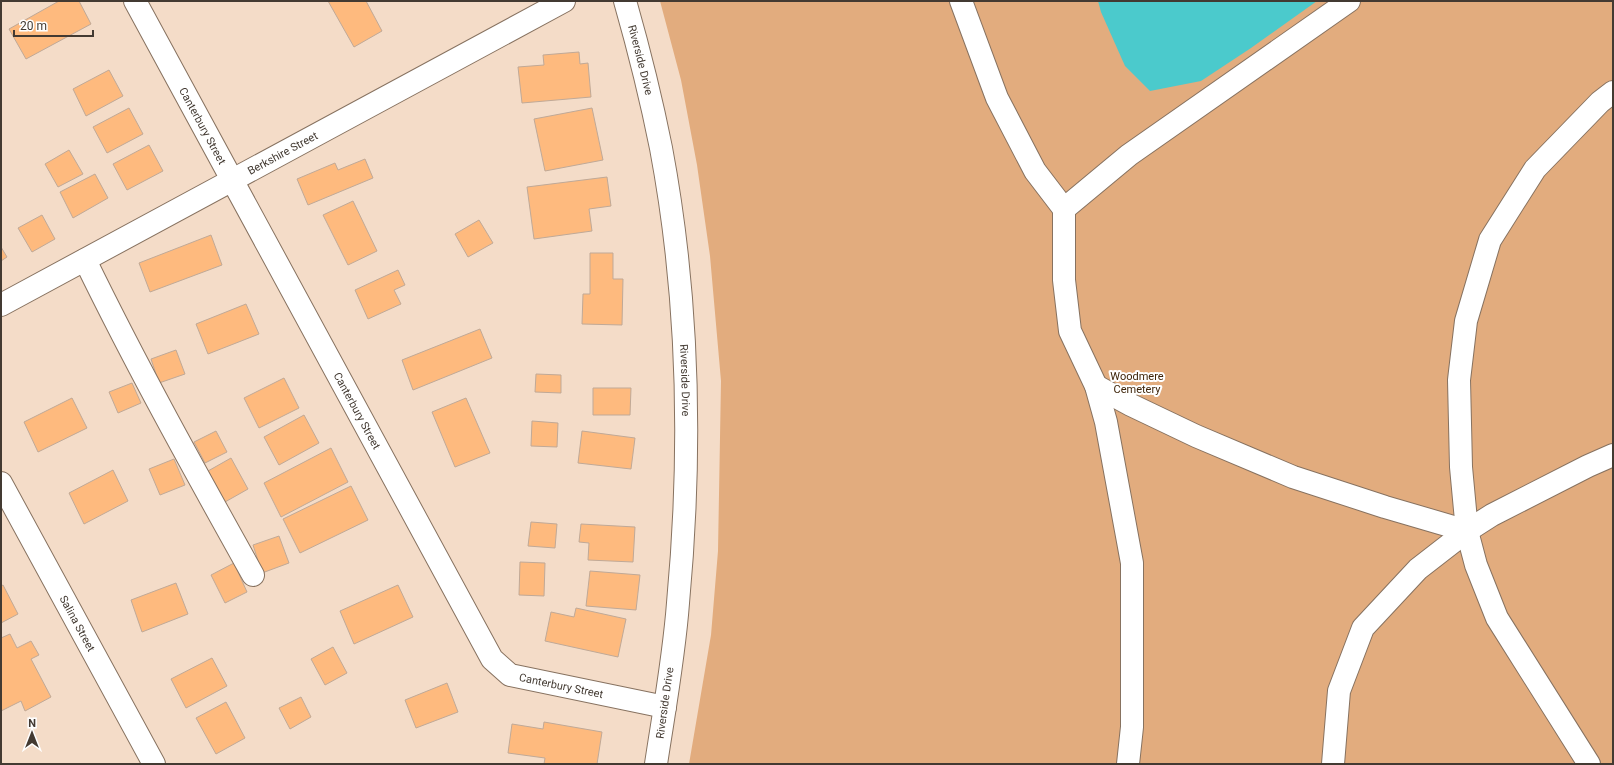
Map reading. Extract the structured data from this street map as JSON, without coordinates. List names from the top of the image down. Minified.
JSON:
{"streets":{"street":["Riverside Drive","Canterbury Street","Berkshire Street","Salina Street"]},"crossings":[["Riverside Drive","Canterbury Street"],["Canterbury Street","Berkshire Street"]],"parks":["Woodmere Cemetery"],"scale_bar":"20 m","north":"top"}
